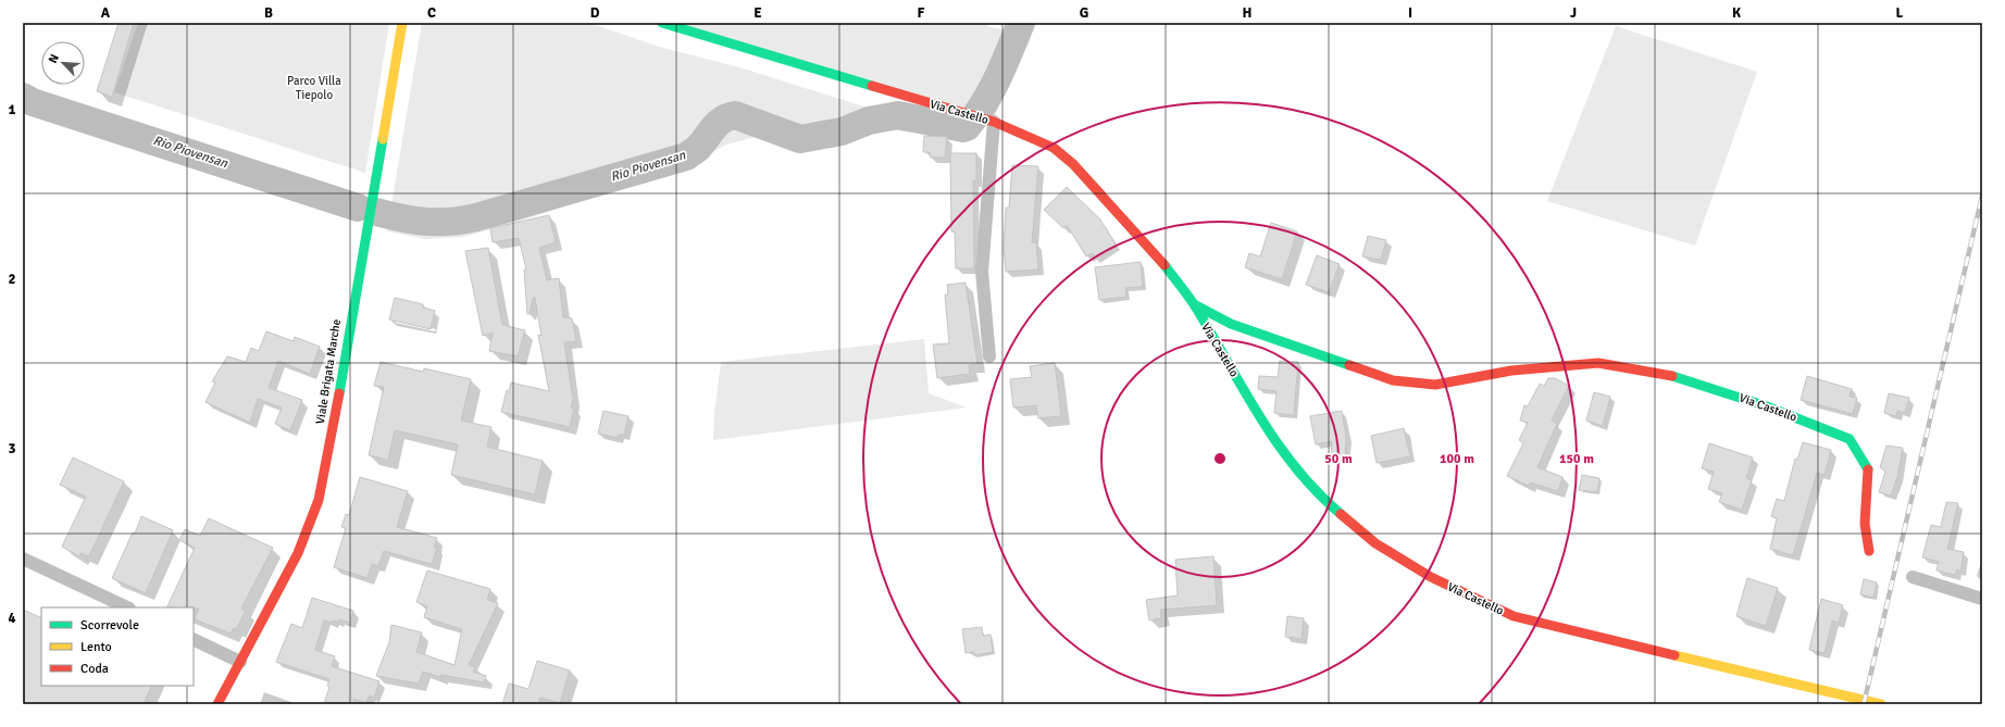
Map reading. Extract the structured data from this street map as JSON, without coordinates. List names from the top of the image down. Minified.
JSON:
{"streets":{"street":["Via Castello","Viale Brigata Marche"]},"water":["Rio Piovensan"],"parks":["Parco Villa Tiepolo"],"legend":["Scorrevole","Lento","Coda"],"north":"top left","grid":{"columns":["A","B","C","D","E","F","G","H","I","J","K","L"],"rows":["1","2","3","4"]},"rings":["50 m","100 m","150 m"]}
